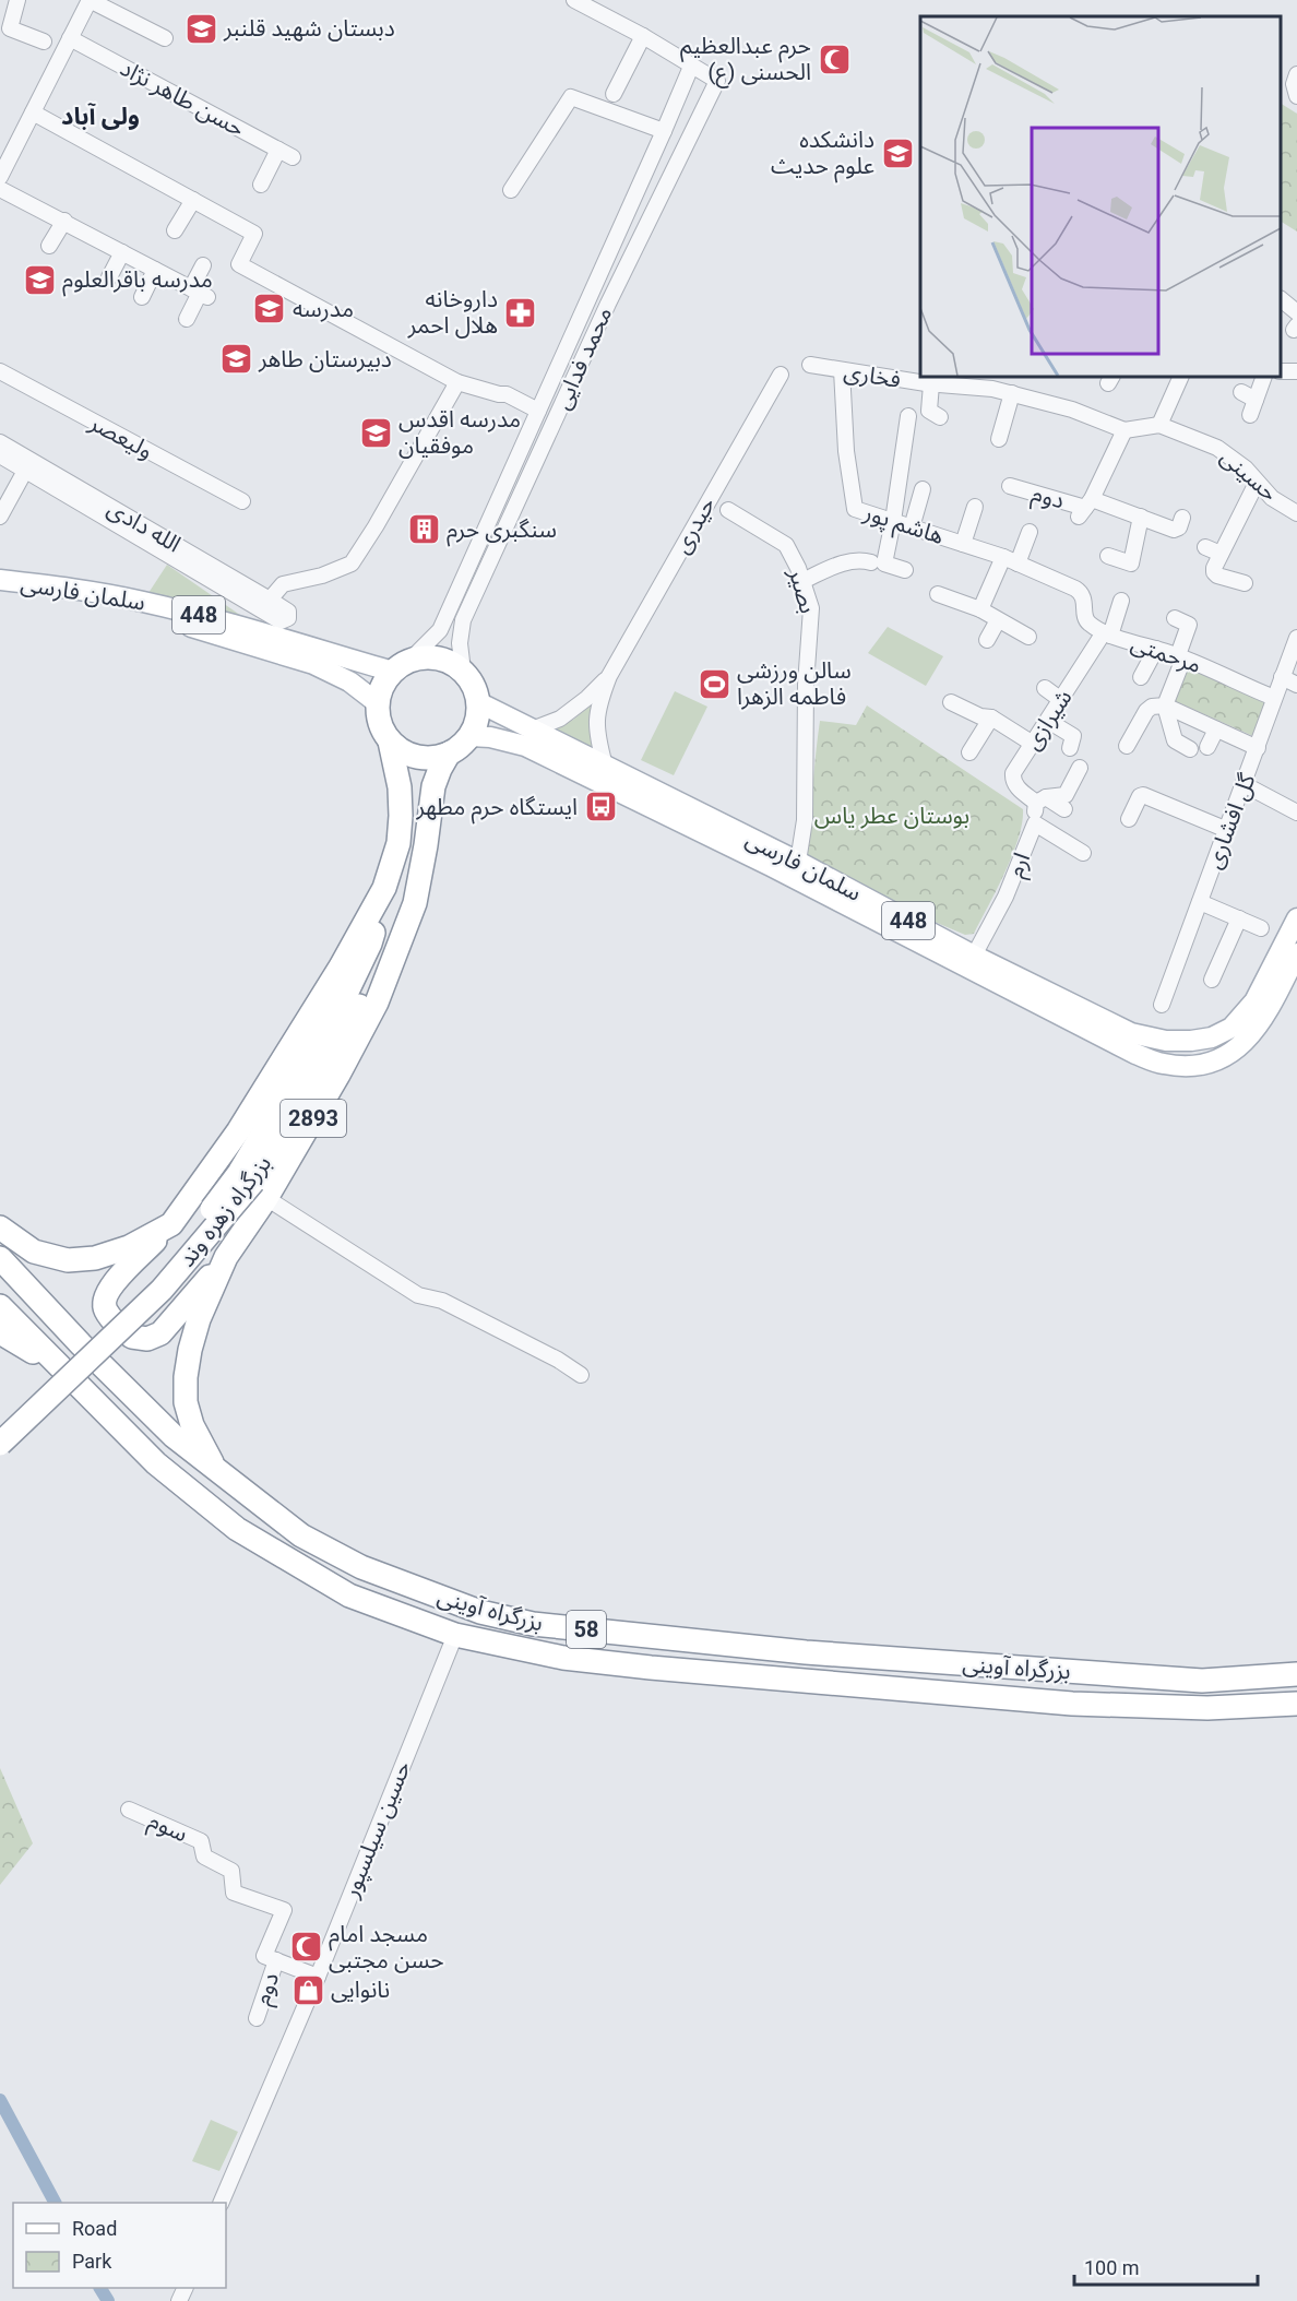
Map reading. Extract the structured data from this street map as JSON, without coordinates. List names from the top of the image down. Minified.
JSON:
{"streets":{"highway":["2893","بزرگراه زهره وند","بزرگراه آوینی","58"],"main road":["سلمان فارسی","448"],"street":["حسن طاهر نژاد","محمد فدایی","فخاری","ولیعصر","حسینی","دوم","هاشم پور","حیدری","الله دادی","بصیر","مرحمتی","شیرازی","گل افشاری","ارم","سوم","حسین سیلسپور"]},"crossings":[["محمد فدایی","سلمان فارسی"],["محمد فدایی","بزرگراه زهره وند"],["فخاری","حسینی"],["فخاری","هاشم پور"],["دوم","سوم"],["هاشم پور","مرحمتی"],["بصیر","سلمان فارسی"],["سلمان فارسی","ارم"],["سلمان فارسی","بزرگراه زهره وند"],["مرحمتی","شیرازی"],["مرحمتی","گل افشاری"],["بزرگراه زهره وند","بزرگراه آوینی"],["بزرگراه آوینی","حسین سیلسپور"]],"districts":["ولی آباد"],"parks":["بوستان عطر یاس"],"places":{"school or university":["دبستان شهید قلنبر","دانشکده علوم حدیث","مدرسه باقرالعلوم","مدرسه","دبیرستان طاهر","مدرسه اقدس موفقیان"],"mosque":["حرم عبدالعظیم الحسنی (ع)","مسجد امام حسن مجتبی"],"pharmacy":["داروخانه هلال احمر"],"building":["سنگبری حرم"],"sports":["سالن ورزشی فاطمه الزهرا"],"bus stop":["ایستگاه حرم مطهر"],"shop":["نانوایی"]},"legend":["Road","Park"],"scale_bar":"100 m"}
